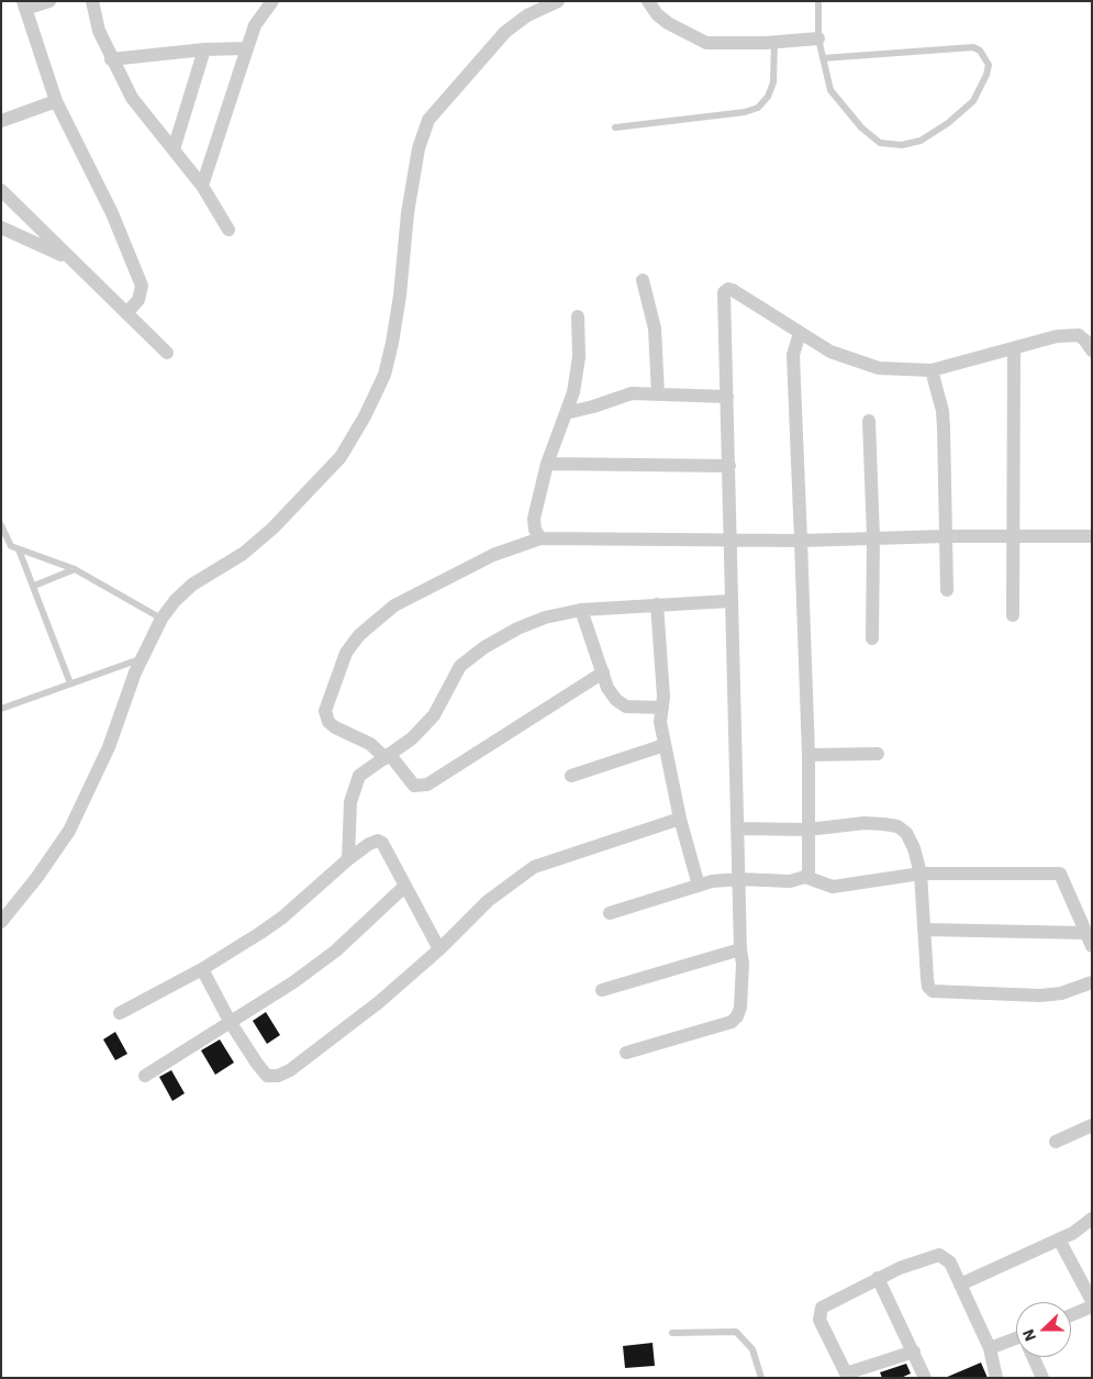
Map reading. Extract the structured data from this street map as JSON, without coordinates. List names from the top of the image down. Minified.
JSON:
{"north":"left"}
